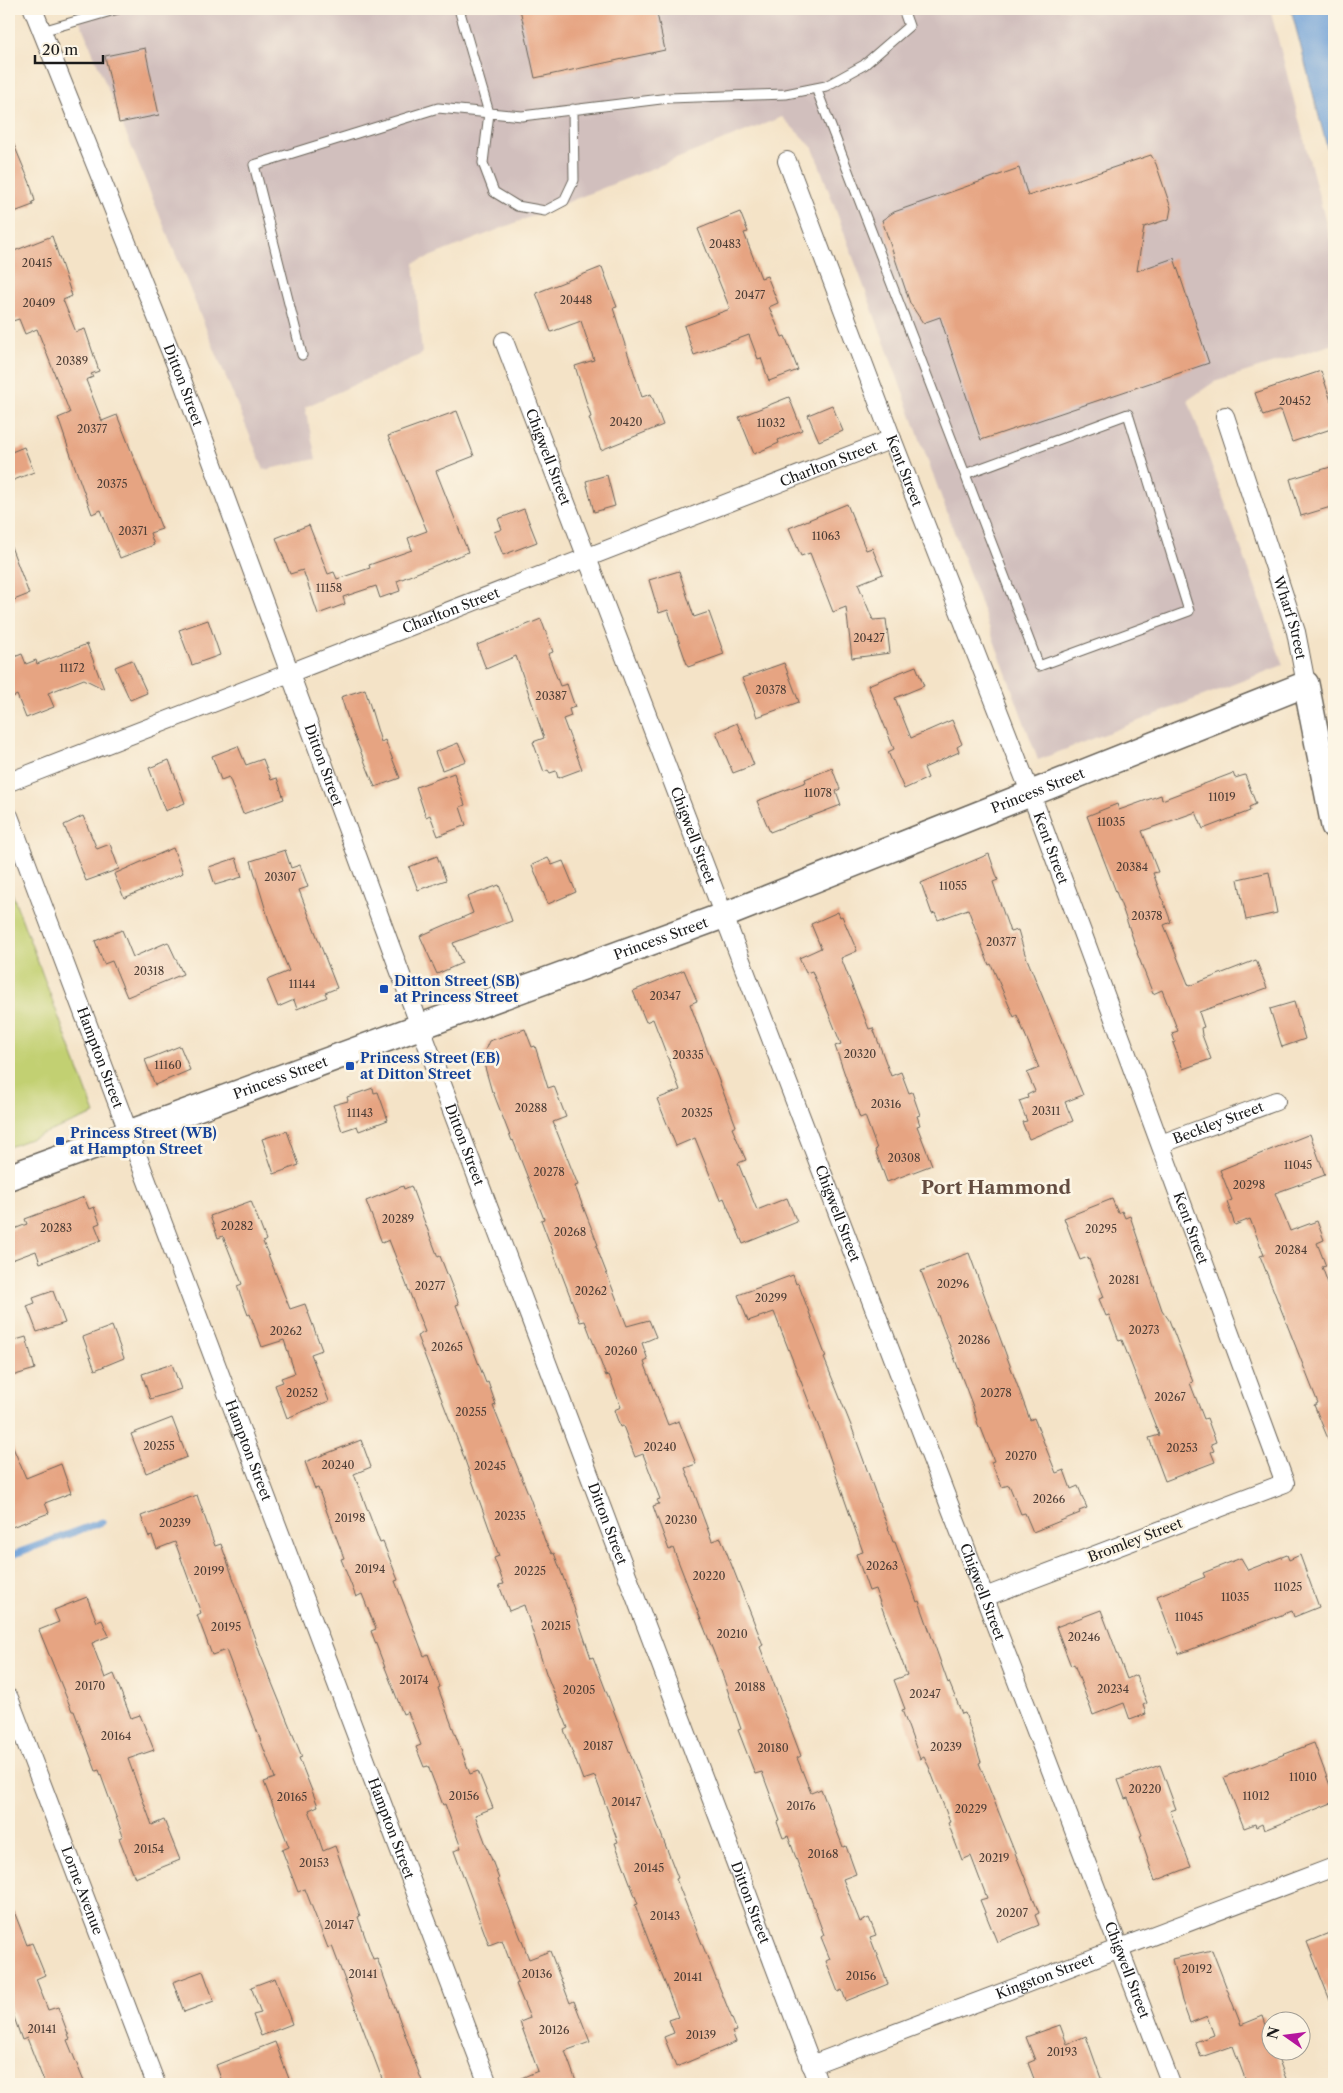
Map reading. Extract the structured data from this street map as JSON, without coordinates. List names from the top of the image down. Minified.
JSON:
{"streets":{"street":["Ditton Street","Chigwell Street","Charlton Street","Kent Street","Wharf Street","Princess Street","Hampton Street","Beckley Street","Bromley Street","Lorne Avenue","Kingston Street"]},"crossings":[["Ditton Street","Charlton Street"],["Ditton Street","Princess Street"],["Ditton Street","Kingston Street"],["Chigwell Street","Charlton Street"],["Chigwell Street","Princess Street"],["Chigwell Street","Bromley Street"],["Chigwell Street","Kingston Street"],["Charlton Street","Kent Street"],["Kent Street","Princess Street"],["Kent Street","Beckley Street"],["Kent Street","Bromley Street"],["Wharf Street","Princess Street"],["Princess Street","Hampton Street"]],"districts":["Port Hammond"],"places":{"transit":["Ditton Street (SB) at Princess Street","Princess Street (EB) at Ditton Street","Princess Street (WB) at Hampton Street"]},"house_numbers":["20483","20415","20477","20448","20409","20389","20452","20420","11032","20377","20375","20371","11063","11158","20427","11172","20378","20387","11078","11019","11035","20384","20307","11055","20378","20377","20318","11144","20347","20320","20335","11160","20316","20288","20311","11143","20325","20308","11045","20278","20298","20289","20282","20283","20295","20268","20284","20281","20296","20277","20262","20299","20273","20262","20286","20265","20260","20252","20278","20267","20255","20255","20240","20253","20270","20240","20245","20266","20235","20198","20230","20239","20263","20194","20199","20225","20220","11025","11035","11045","20215","20195","20210","20246","20174","20170","20188","20234","20205","20247","20164","20187","20239","20180","11010","20220","20156","11012","20165","20147","20176","20229","20154","20168","20219","20153","20145","20207","20143","20147","20192","20141","20136","20156","20141","20141","20126","20139","20193"],"scale_bar":"20 m","north":"left"}
